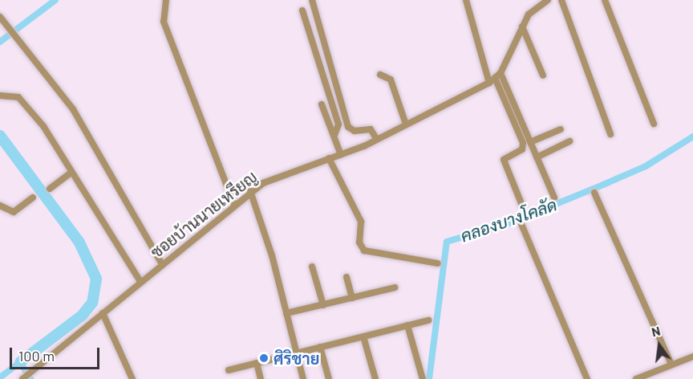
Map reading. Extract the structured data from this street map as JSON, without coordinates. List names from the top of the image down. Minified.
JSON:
{"streets":{"street":["ซอยบ้านนายเหรียญ"]},"water":["คลองบางโคลัด"],"places":["ศิริชาย"],"scale_bar":"100 m","north":"top"}
